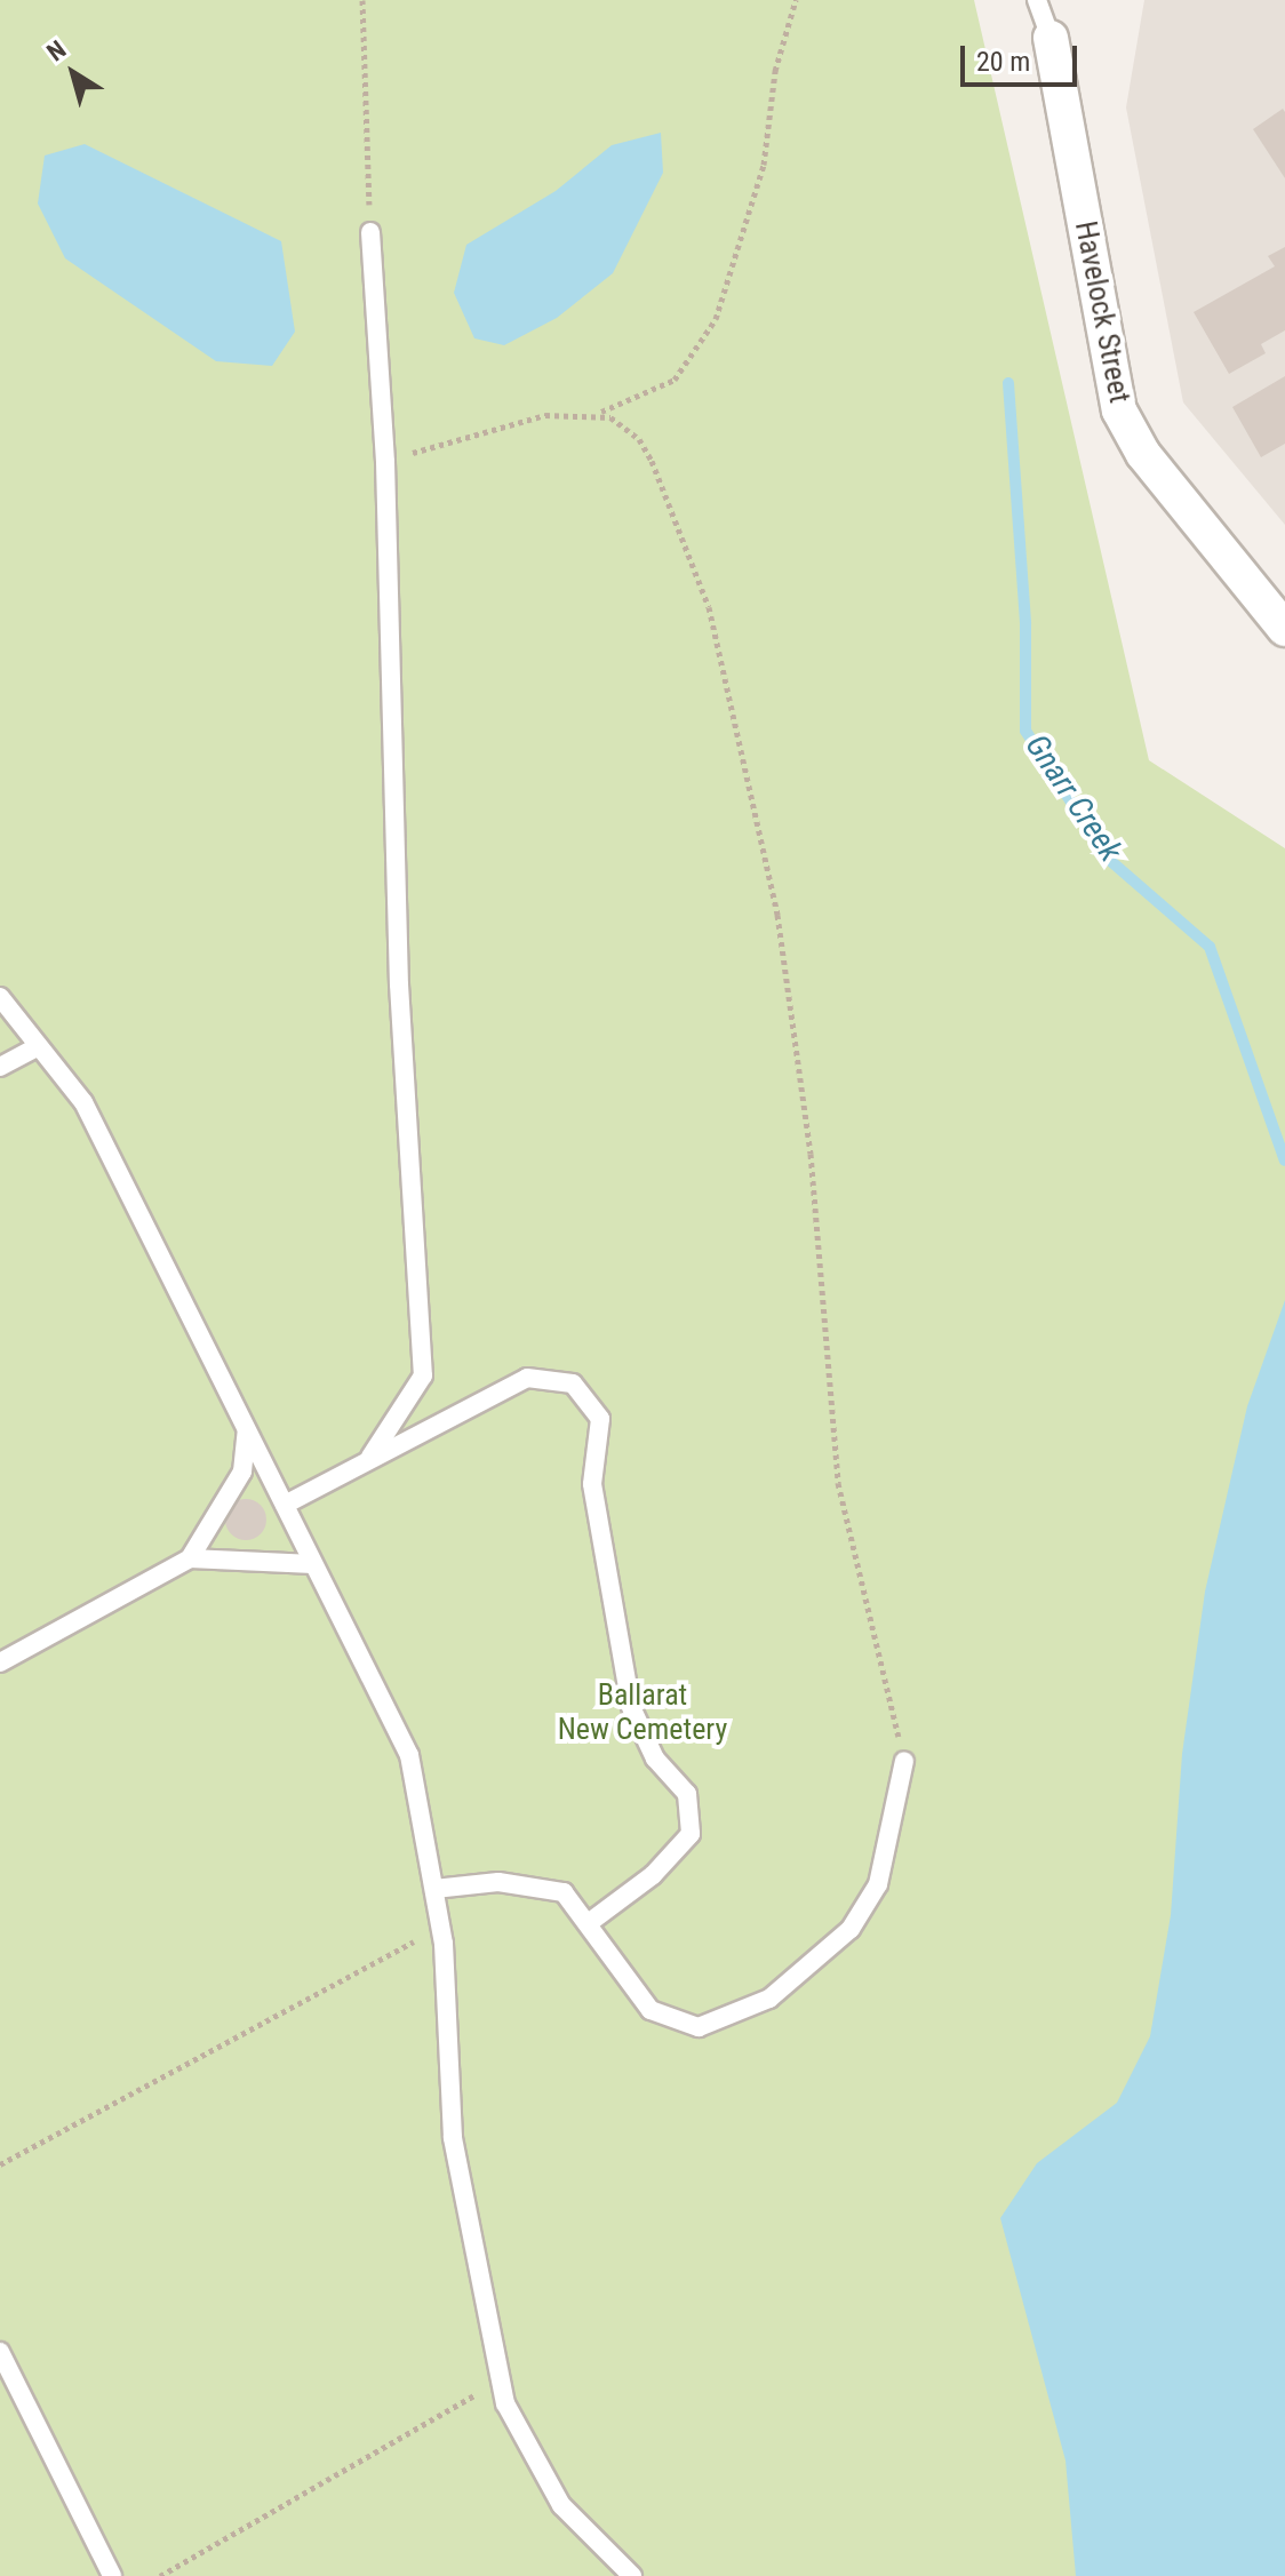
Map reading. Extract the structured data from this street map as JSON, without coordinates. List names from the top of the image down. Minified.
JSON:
{"streets":{"street":["Havelock Street"]},"water":["Gnarr Creek"],"parks":["Ballarat New Cemetery"],"scale_bar":"20 m","north":"top left"}
